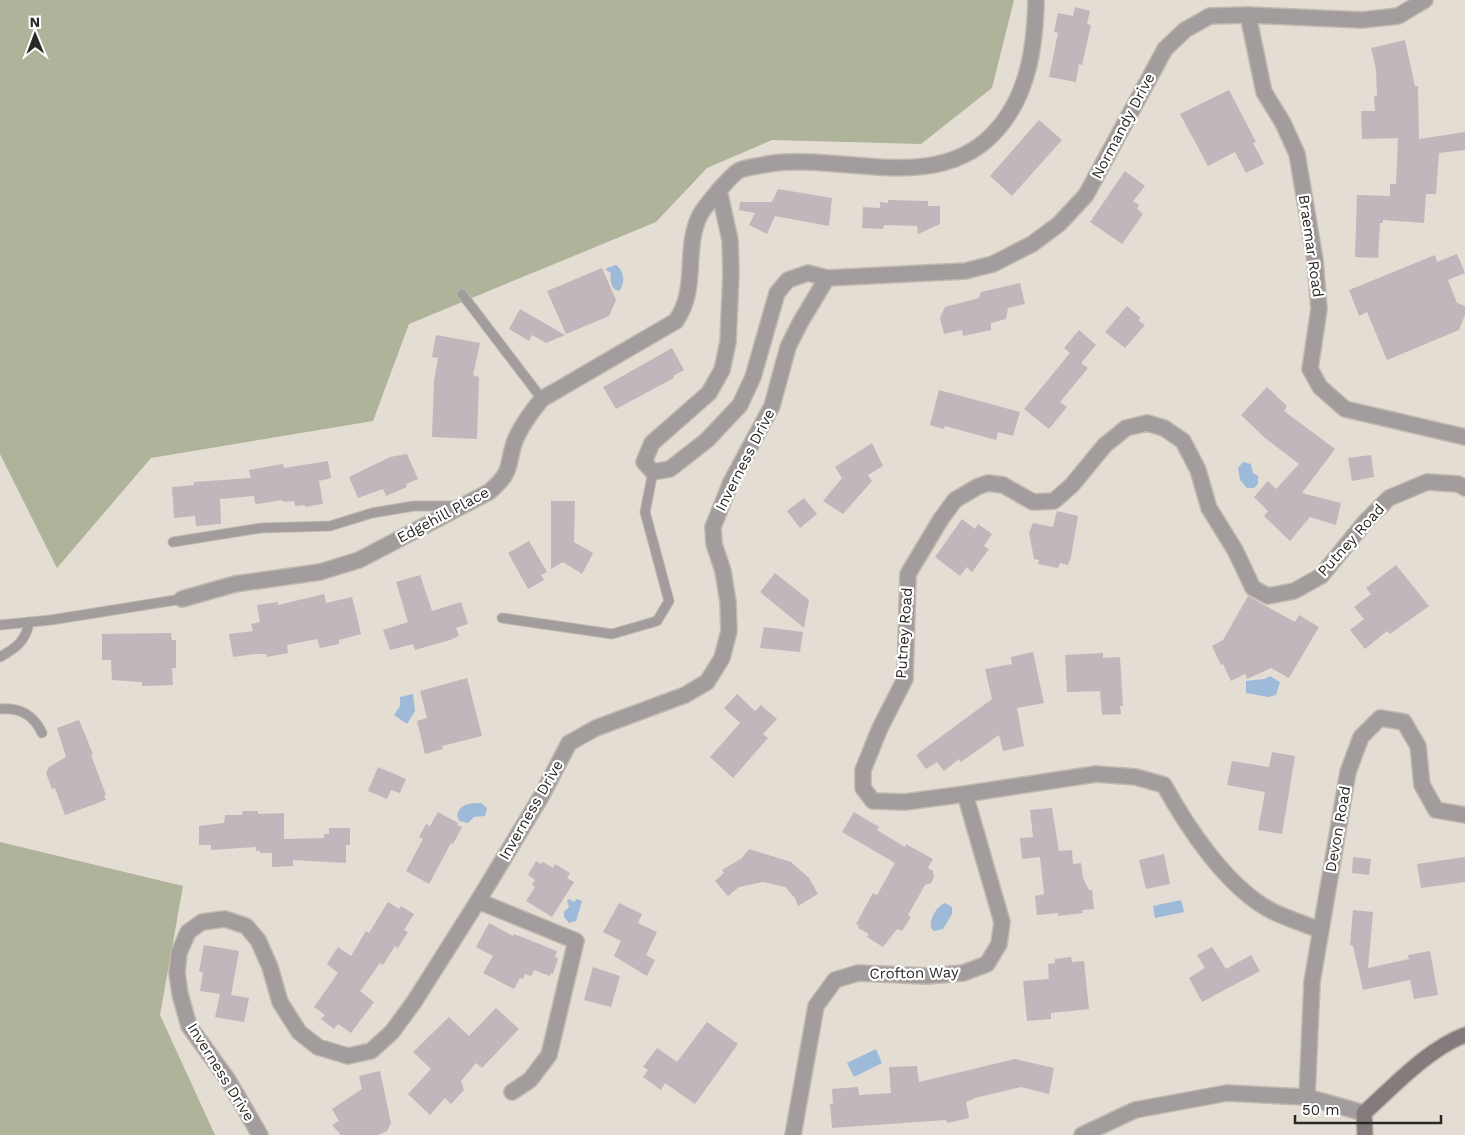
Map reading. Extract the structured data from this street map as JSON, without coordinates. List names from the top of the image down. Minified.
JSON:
{"streets":{"street":["Normandy Drive","Braemar Road","Inverness Drive","Edgehill Place","Putney Road","Devon Road","Crofton Way"]},"crossings":[["Normandy Drive","Braemar Road"],["Normandy Drive","Inverness Drive"],["Putney Road","Devon Road"],["Putney Road","Crofton Way"]],"scale_bar":"50 m","north":"top"}
